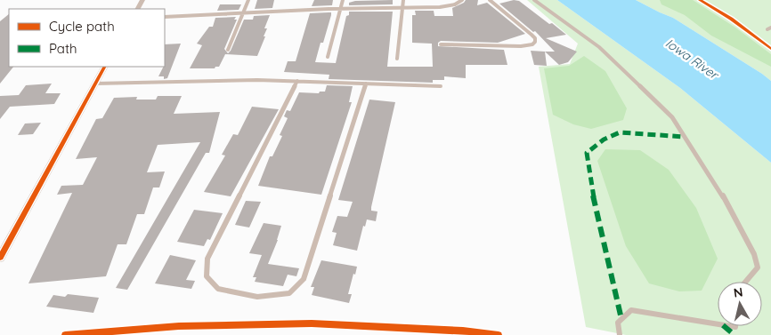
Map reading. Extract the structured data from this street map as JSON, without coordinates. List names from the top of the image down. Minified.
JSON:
{"water":["Iowa River"],"legend":["Cycle path","Path"],"north":"top"}
